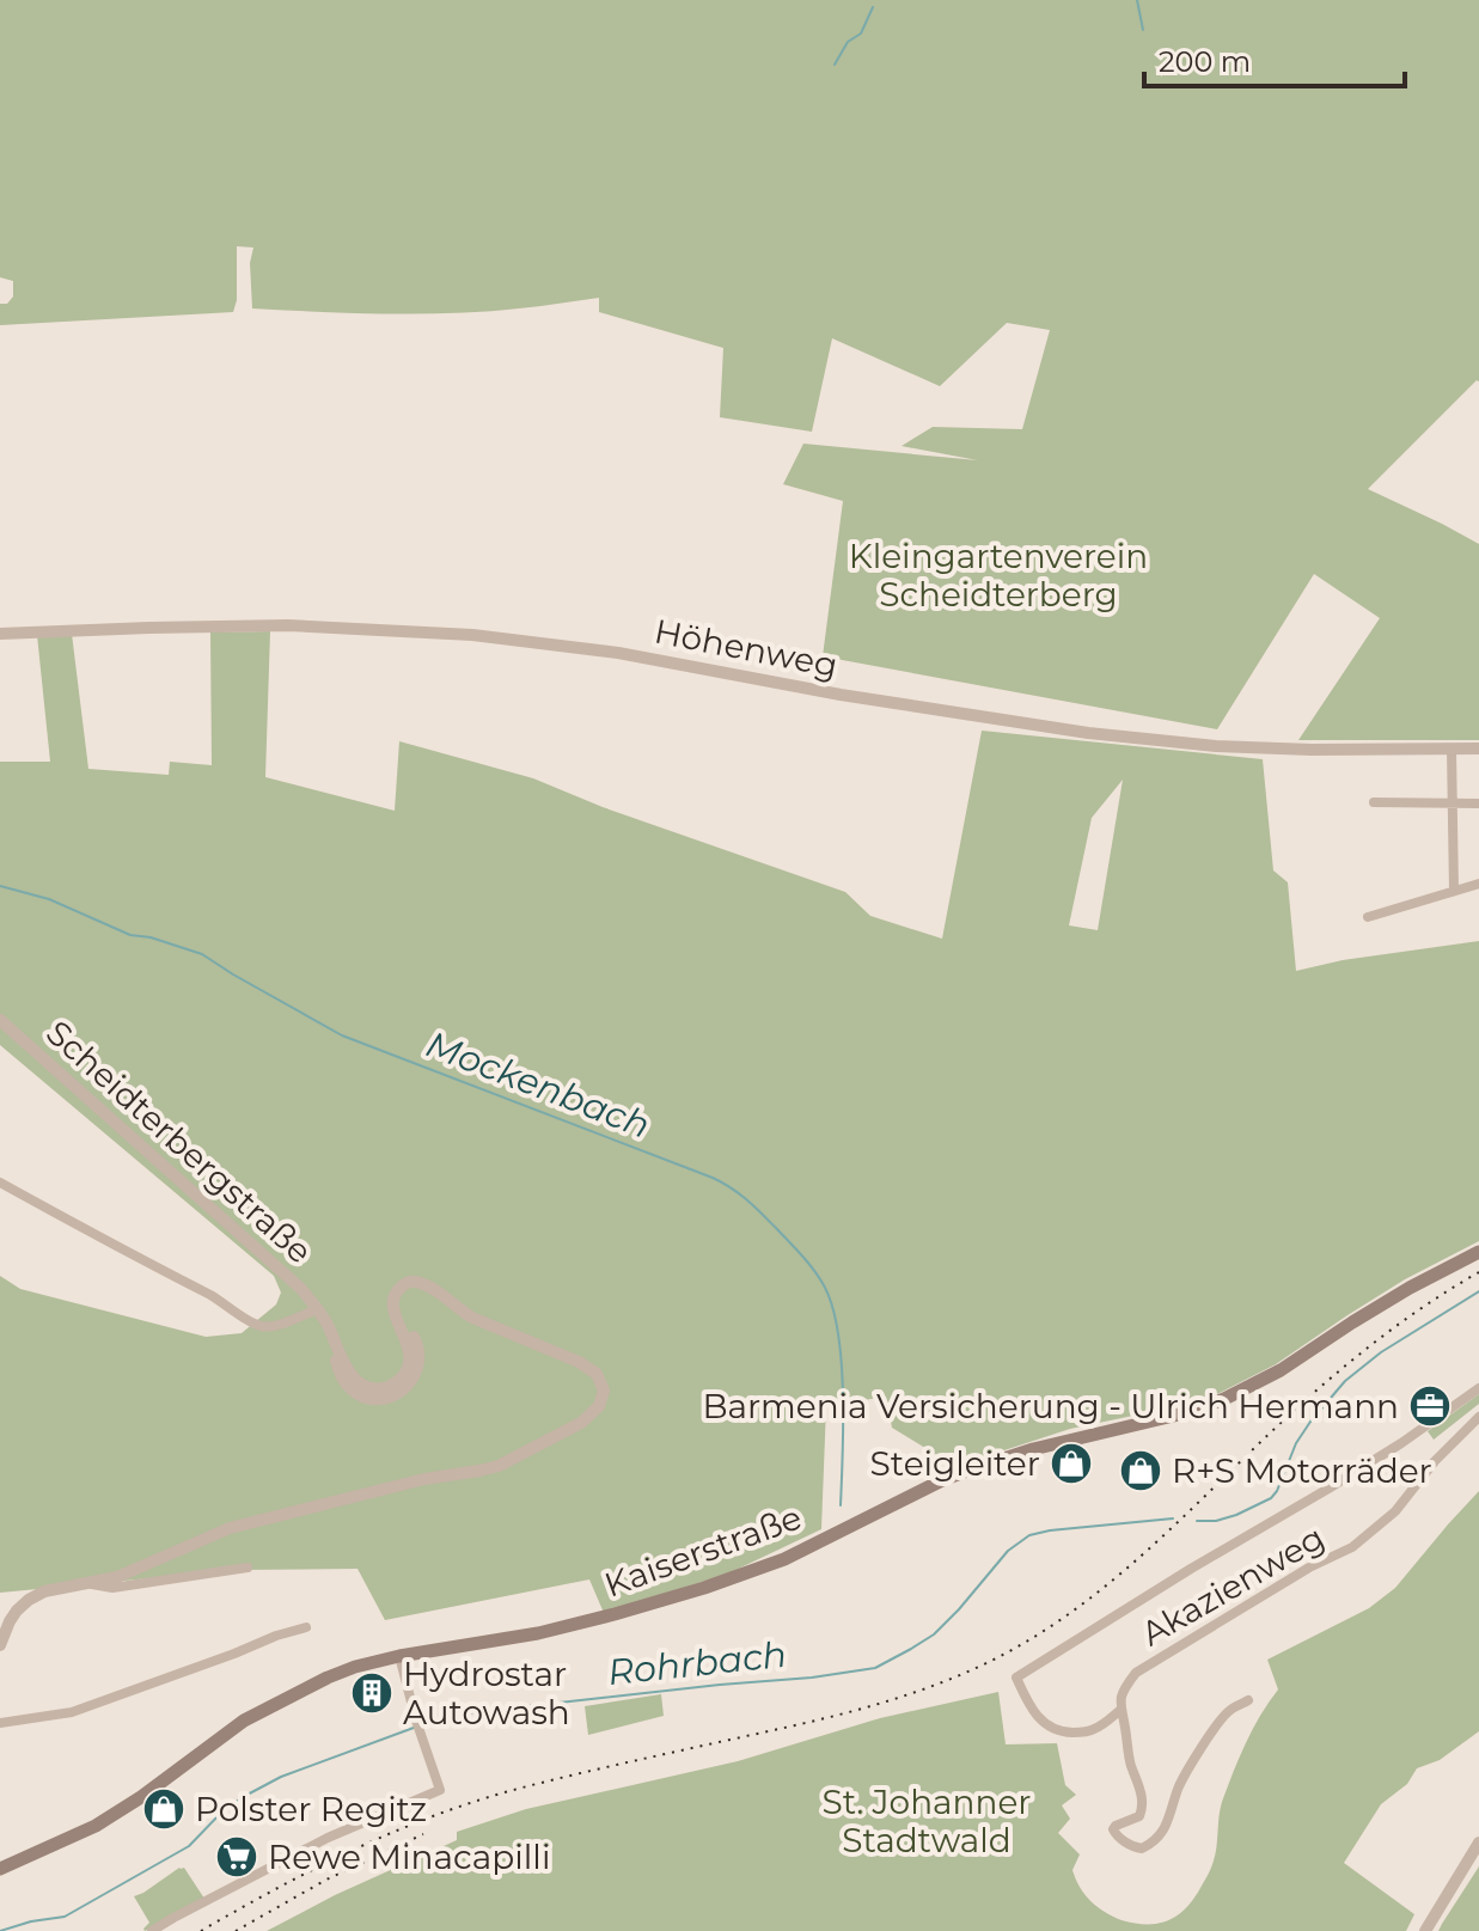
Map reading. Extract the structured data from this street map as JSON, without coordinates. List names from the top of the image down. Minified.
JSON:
{"streets":{"main road":["Kaiserstraße"],"street":["Höhenweg","Scheidterbergstraße","Akazienweg"]},"water":["Mockenbach","Rohrbach"],"parks":["Kleingartenverein Scheidterberg","St. Johanner Stadtwald"],"places":{"office":["Barmenia Versicherung - Ulrich Hermann"],"shop":["Steigleiter","R+S Motorräder","Polster Regitz"],"building":["Hydrostar Autowash"],"supermarket":["Rewe Minacapilli"]},"scale_bar":"200 m"}
